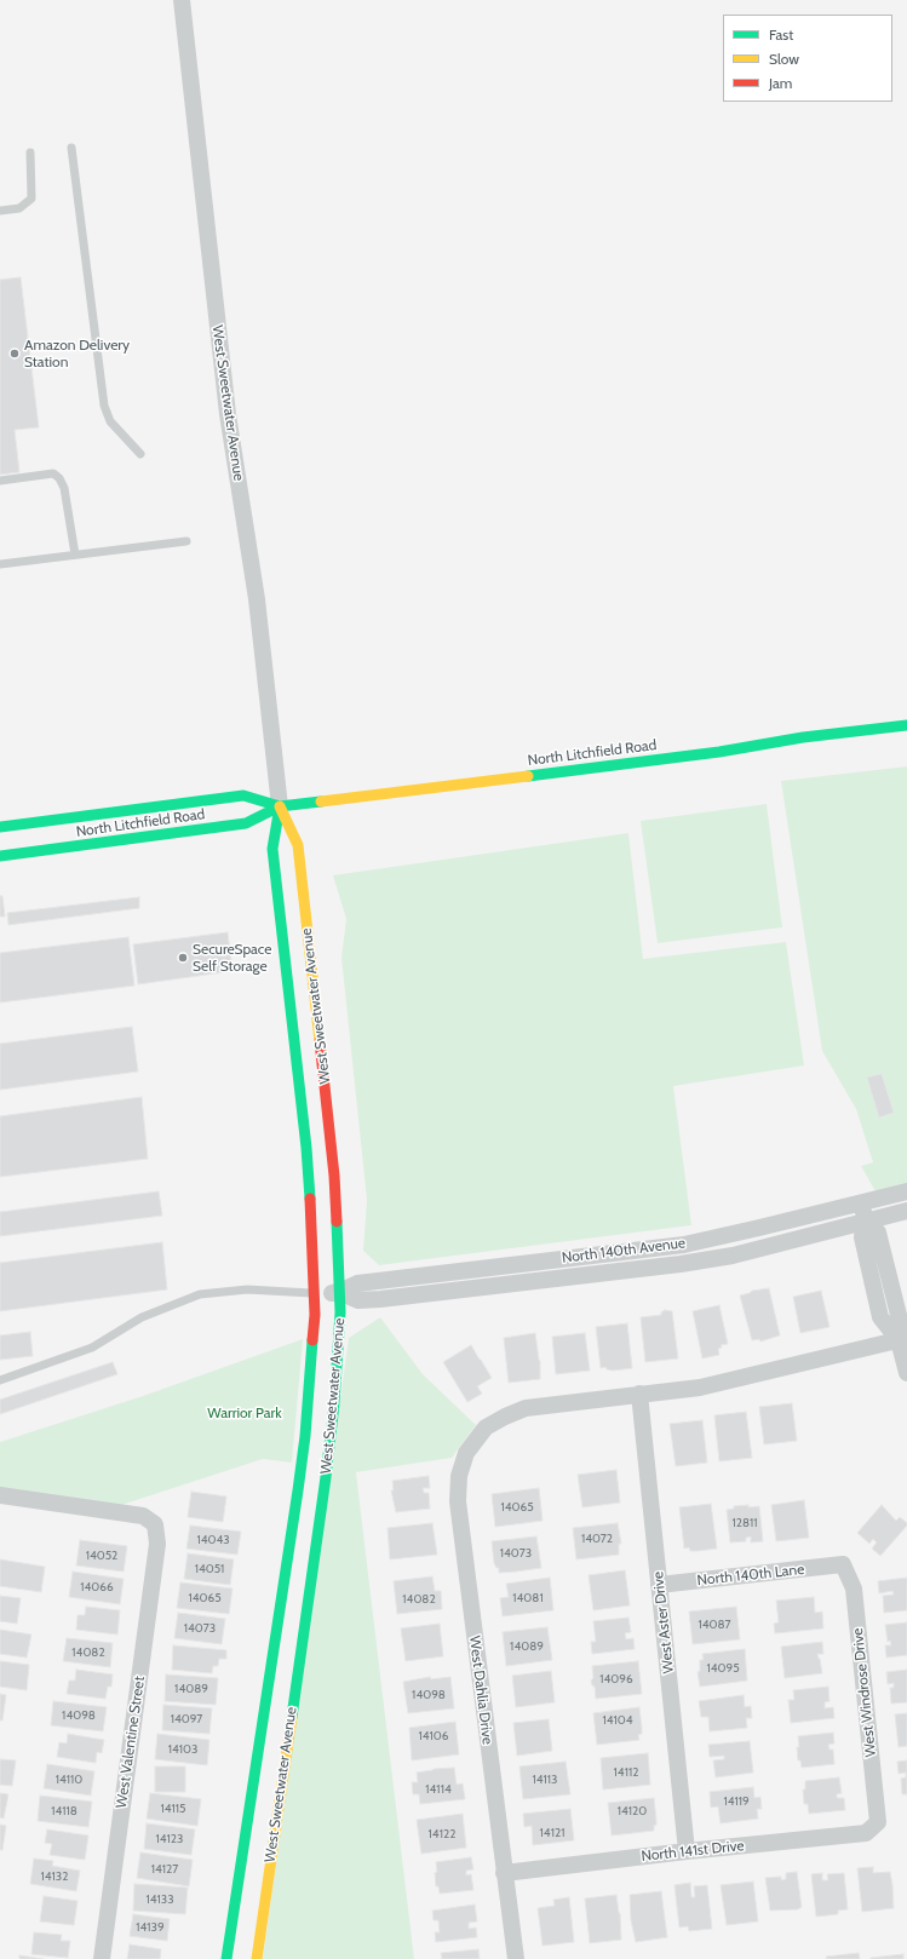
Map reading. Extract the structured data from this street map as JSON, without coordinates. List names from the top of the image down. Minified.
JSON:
{"streets":{"street":["West Sweetwater Avenue","North Litchfield Road","North 140th Avenue","North 140th Lane","West Aster Drive","West Dahlia Drive","West Windrose Drive","West Valentine Street","North 141st Drive"]},"crossings":[["West Sweetwater Avenue","North Litchfield Road"],["West Sweetwater Avenue","North 140th Avenue"],["North 140th Lane","West Aster Drive"],["North 140th Lane","West Windrose Drive"],["West Aster Drive","West Dahlia Drive"],["West Aster Drive","North 141st Drive"],["West Dahlia Drive","North 141st Drive"],["West Windrose Drive","North 141st Drive"]],"parks":["Warrior Park"],"places":["Amazon Delivery Station","SecureSpace Self Storage"],"house_numbers":["14065","12811","14072","14043","14073","14052","14051","14066","14065","14081","14082","14087","14073","14089","14082","14095","14096","14089","14098","14098","14097","14104","14106","14103","14112","14110","14113","14114","14119","14115","14118","14120","14121","14122","14123","14127","14132","14133","14139"],"legend":["Fast","Slow","Jam"]}
